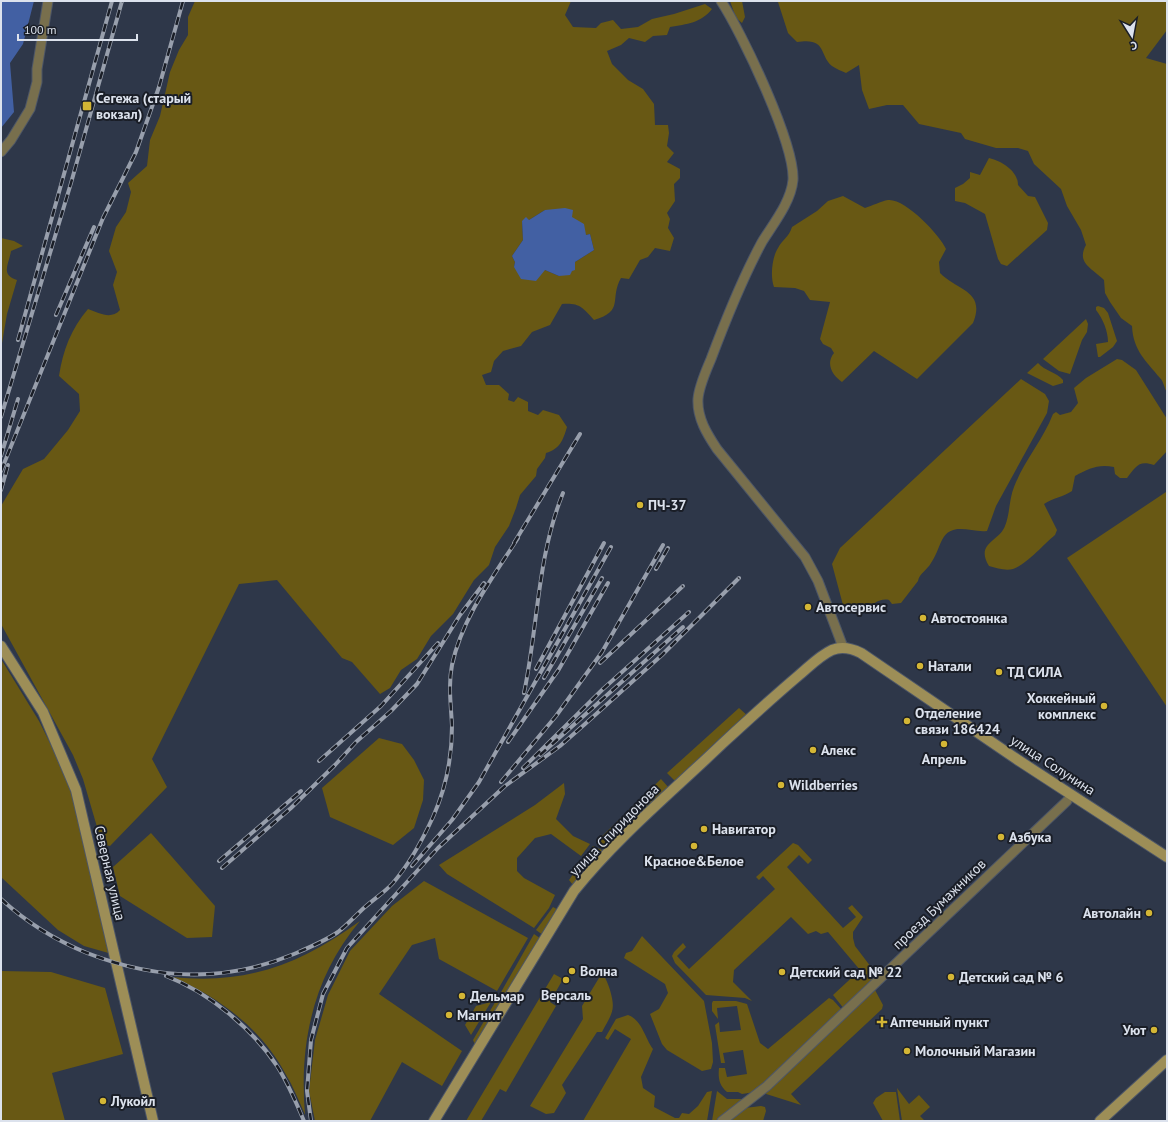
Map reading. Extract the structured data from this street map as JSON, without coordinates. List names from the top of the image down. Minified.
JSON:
{"streets":{"street":["улица Солунина","улица Спиридонова","Северная улица","проезд Бумажников"]},"crossings":[["улица Солунина","улица Спиридонова"]],"places":{"transit":["Сегежа (старый вокзал)"],"other":["ПЧ-37","Автосервис","Автостоянка","Натали","ТД СИЛА","Хоккейный комплекс","Отделение связи 186424","Апрель","Алекс","Wildberries","Навигатор","Азбука","Красное&Белое","Автолайн","Волна","Детский сад № 22","Детский сад № 6","Версаль","Дельмар","Магнит","Уют","Молочный Магазин","Лукойл"],"health":["Аптечный пункт"]},"scale_bar":"100 m","north":"bottom"}
